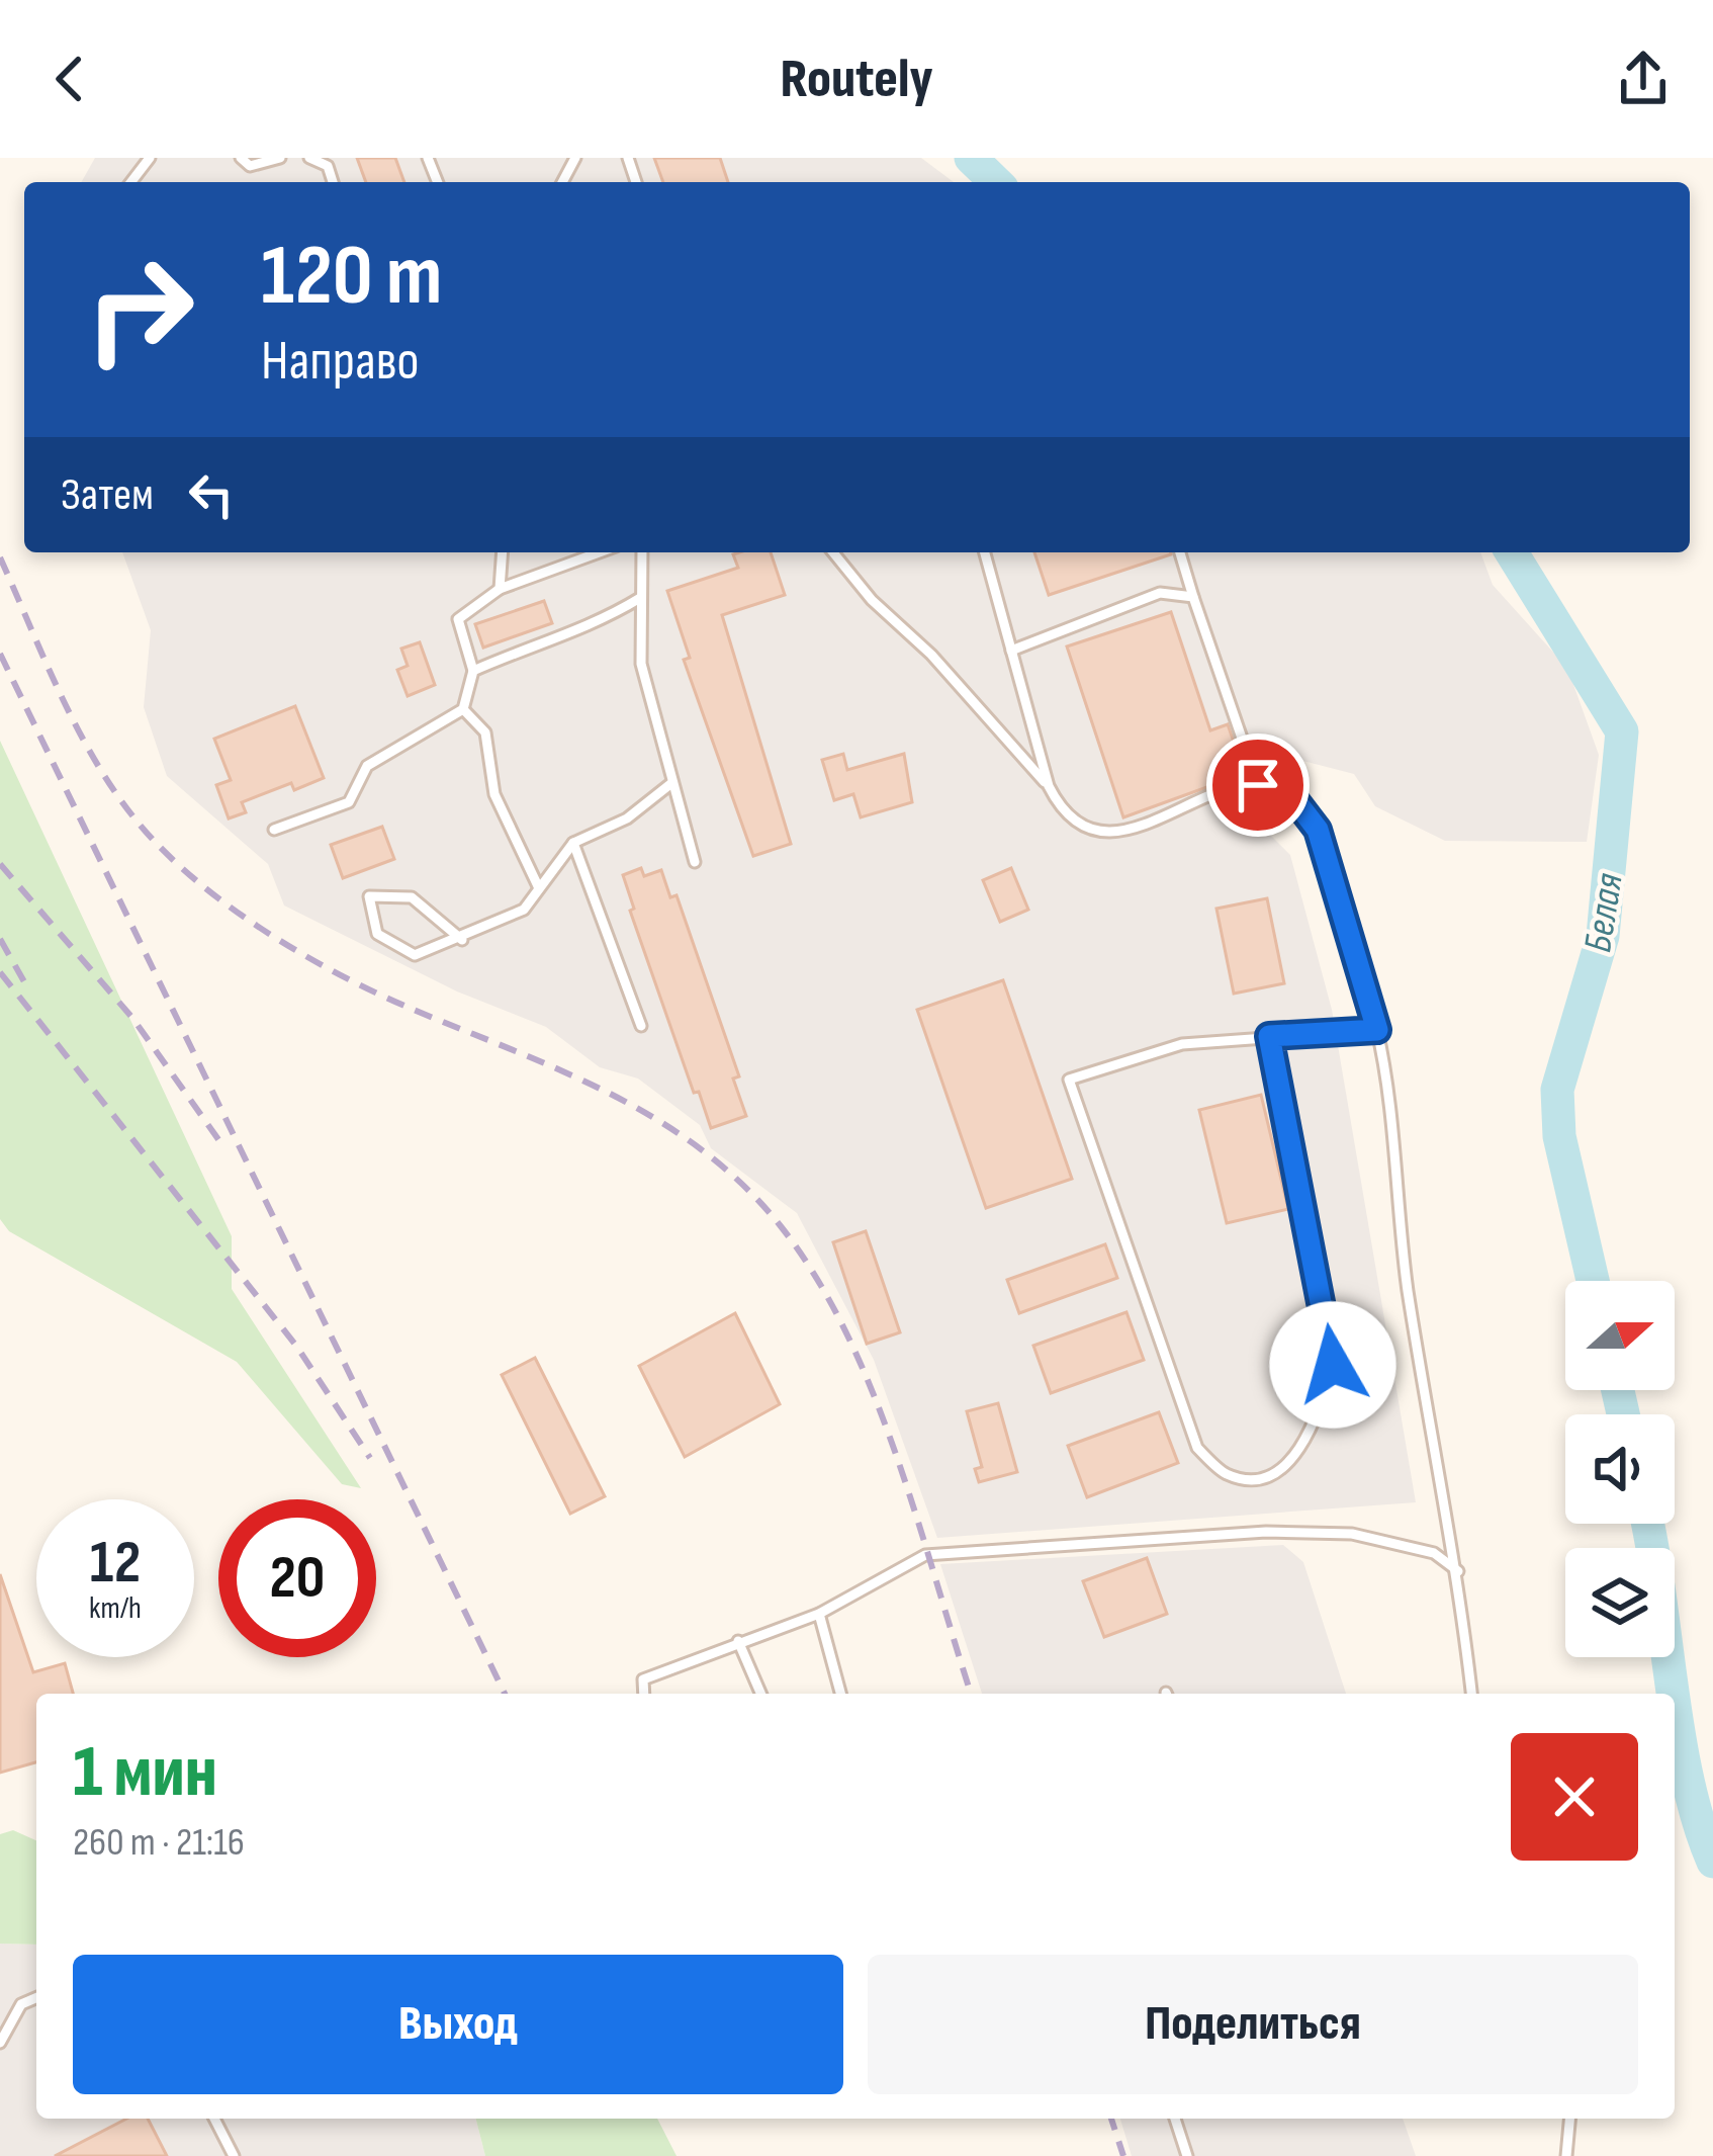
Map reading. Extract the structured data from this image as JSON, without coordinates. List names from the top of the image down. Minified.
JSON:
{"water":["Белая"],"north":"right","page":{"header":"Routely","turn":["120 m","Направо"],"then":"Затем","speed":"12 km/h","limit":"20","heading":["1 мин","260 m · 21:16"],"buttons":["Выход","Поделиться"]}}
